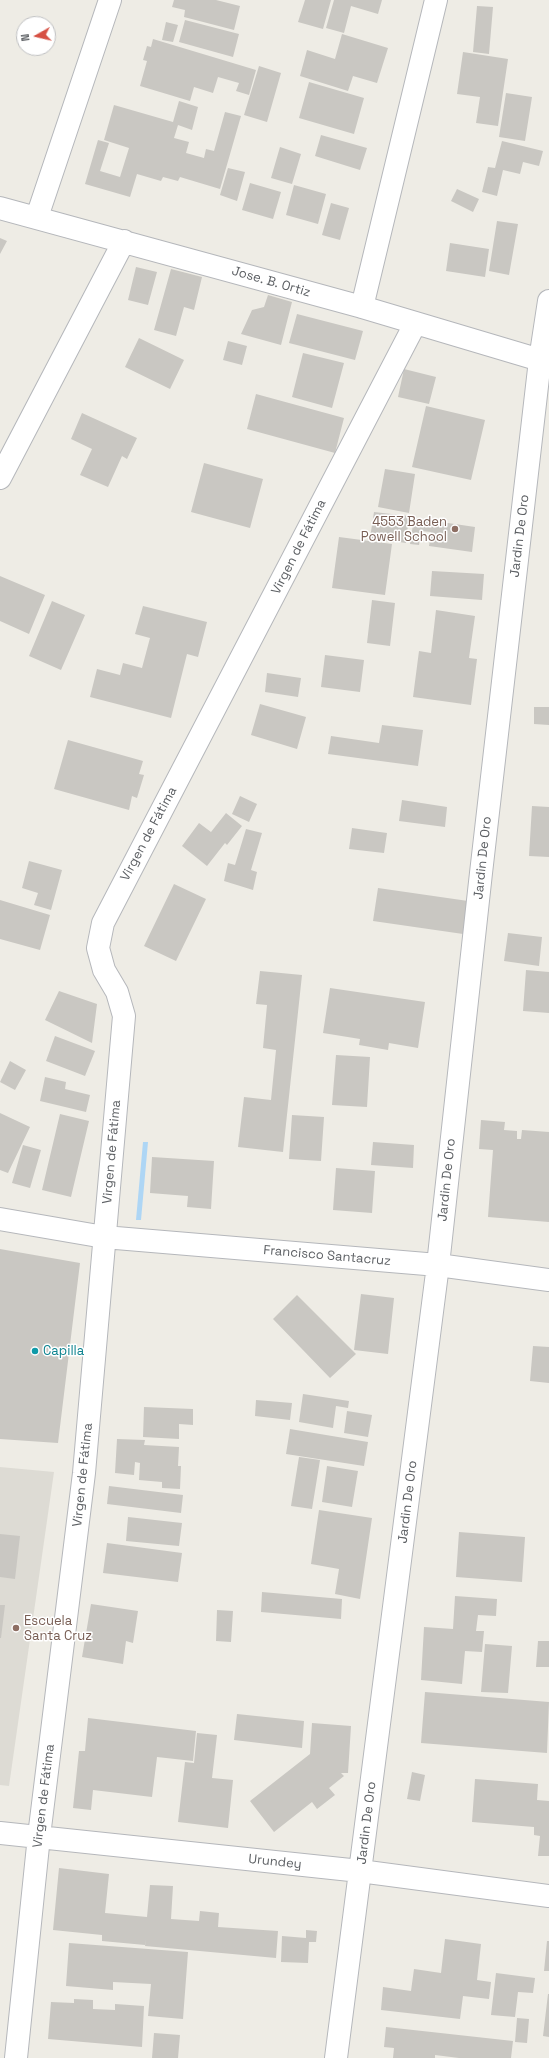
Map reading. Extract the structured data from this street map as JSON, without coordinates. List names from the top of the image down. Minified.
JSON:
{"streets":{"street":["Jose. B. Ortiz","Jardin De Oro","Virgen de Fátima","Francisco Santacruz","Urundey"]},"crossings":[["Jose. B. Ortiz","Jardin De Oro"],["Jose. B. Ortiz","Virgen de Fátima"],["Jardin De Oro","Francisco Santacruz"],["Jardin De Oro","Urundey"],["Virgen de Fátima","Francisco Santacruz"],["Virgen de Fátima","Urundey"]],"places":["4553 Baden Powell School","Capilla","Escuela Santa Cruz"],"north":"left"}
